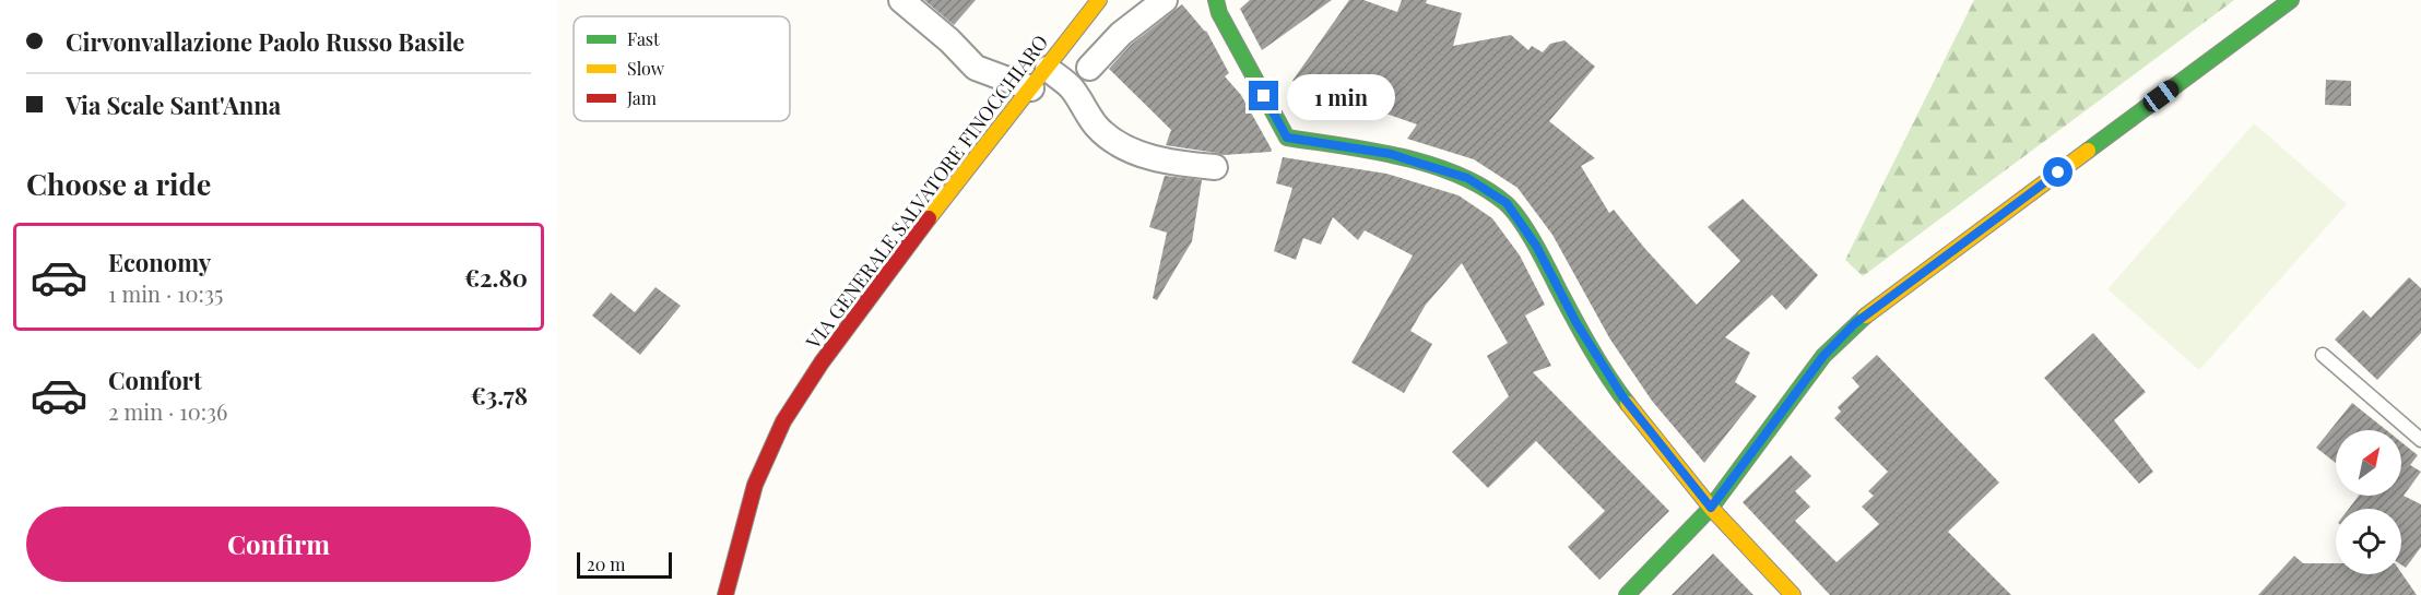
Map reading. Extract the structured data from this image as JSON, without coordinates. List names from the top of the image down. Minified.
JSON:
{"streets":{"street":["VIA GENERALE SALVATORE FINOCCHIARO"]},"legend":["Fast","Slow","Jam"],"scale_bar":"20 m","north":"top right","page":{"banner":["Cirvonvallazione Paolo Russo Basile","Via Scale Sant'Anna"],"bubble":"1 min","heading":"Choose a ride","list":[{"name":"Economy","note":"1 min · 10:35","value":"€2.80"},{"name":"Comfort","note":"2 min · 10:36","value":"€3.78"}],"buttons":"Confirm","scale":"20 m"}}
